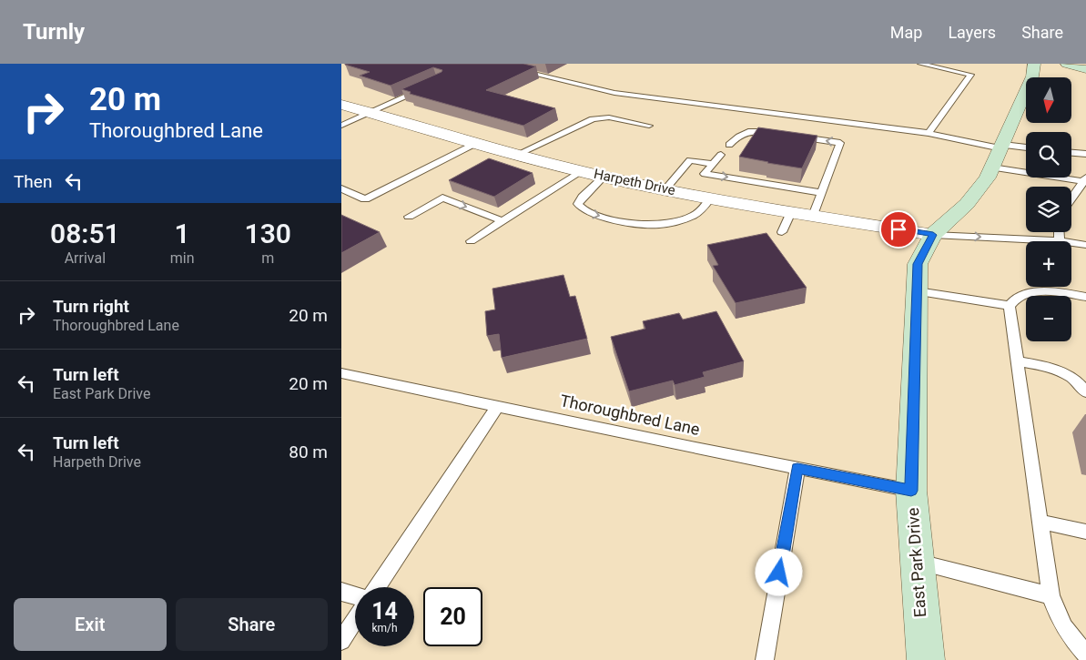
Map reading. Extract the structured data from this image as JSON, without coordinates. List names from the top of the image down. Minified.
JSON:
{"streets":{"street":["Harpeth Drive","East Park Drive"],"lane":["Thoroughbred Lane"]},"crossings":[["Harpeth Drive","East Park Drive"],["Thoroughbred Lane","East Park Drive"]],"north":"bottom","page":{"header":"Turnly","nav":["Map","Layers","Share"],"turn":["20 m","Thoroughbred Lane"],"map_buttons":["+","−"],"then":"Then","eta":["08:51","Arrival","1","min","130","m"],"list":[{"name":"Turn right","note":"Thoroughbred Lane","value":"20 m"},{"name":"Turn left","note":"East Park Drive","value":"20 m"},{"name":"Turn left","note":"Harpeth Drive","value":"80 m"}],"speed":"14 km/h","limit":"20","buttons":["Exit","Share"]}}
